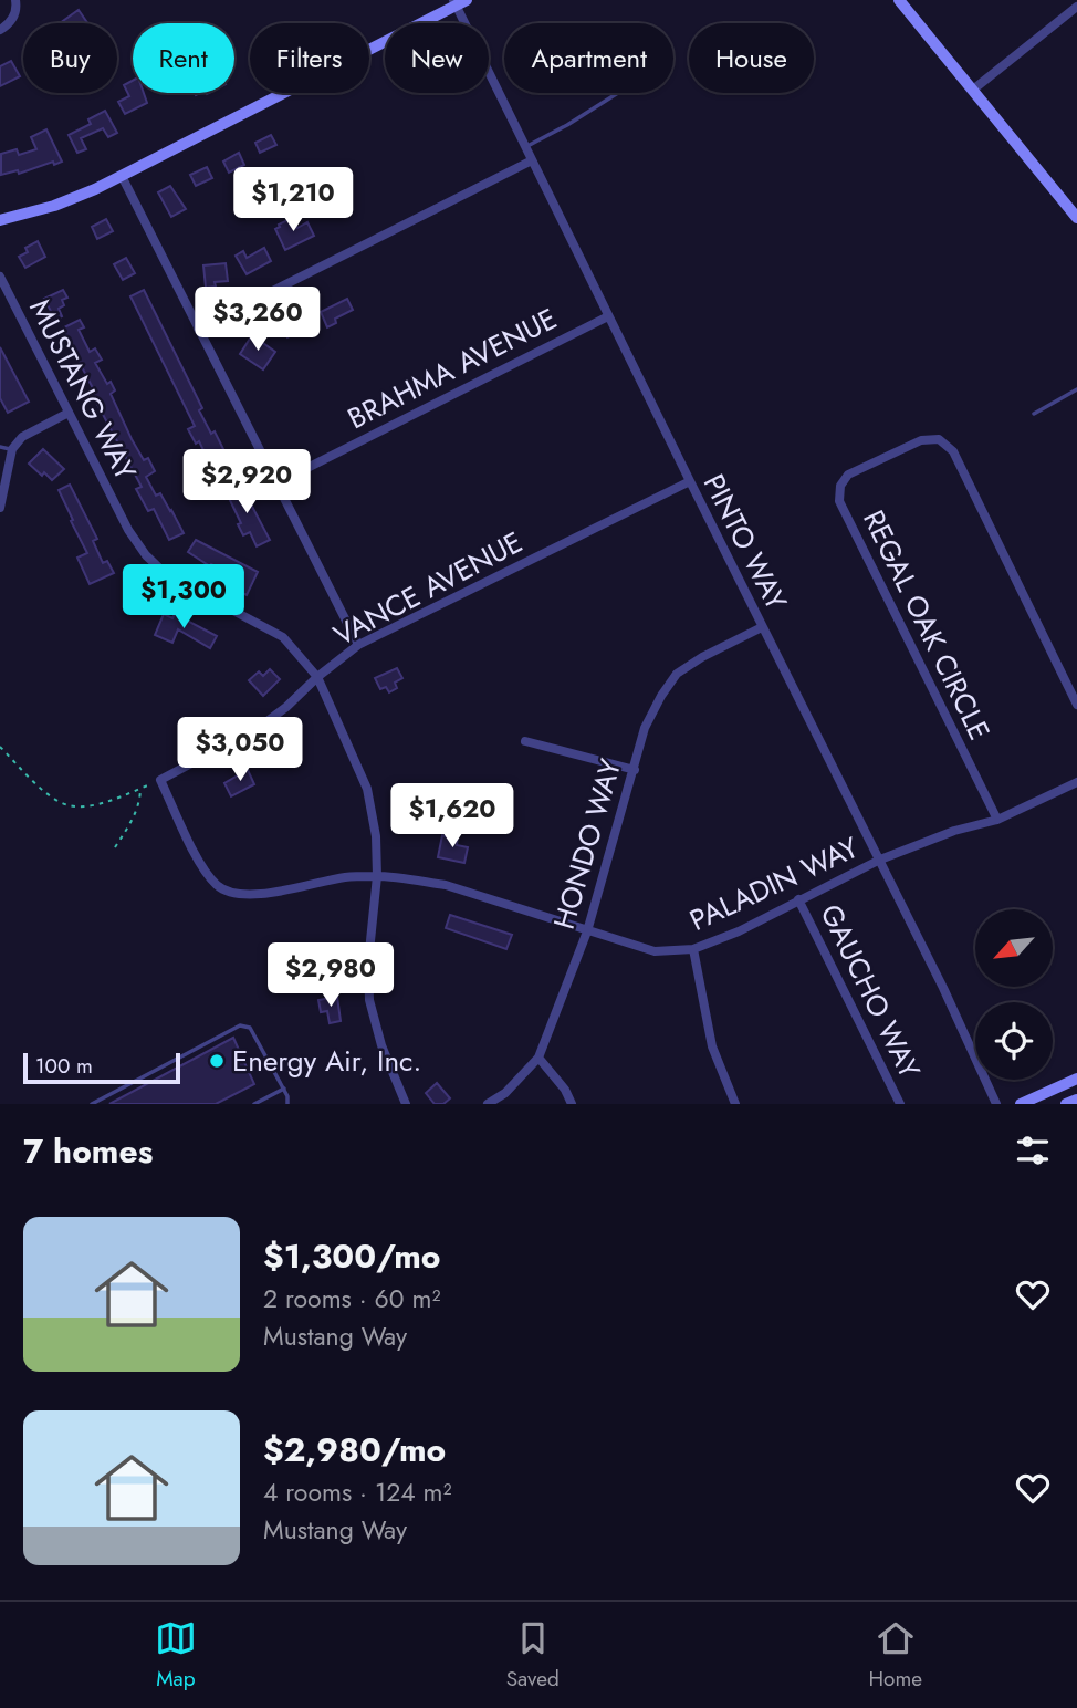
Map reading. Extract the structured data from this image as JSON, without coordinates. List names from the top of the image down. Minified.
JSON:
{"streets":{"street":["BRAHMA AVENUE","MUSTANG WAY","PINTO WAY","VANCE AVENUE","REGAL OAK CIRCLE","HONDO WAY","PALADIN WAY","GAUCHO WAY"]},"crossings":[["BRAHMA AVENUE","PINTO WAY"],["MUSTANG WAY","VANCE AVENUE"],["MUSTANG WAY","PALADIN WAY"],["PINTO WAY","VANCE AVENUE"],["PINTO WAY","HONDO WAY"],["PINTO WAY","PALADIN WAY"],["VANCE AVENUE","PALADIN WAY"],["HONDO WAY","PALADIN WAY"],["PALADIN WAY","GAUCHO WAY"]],"places":["Energy Air, Inc."],"scale_bar":"100 m","north":"bottom left","page":{"chip":["Buy","Rent","Filters","New","Apartment","House"],"price":["$1,210","$3,260","$2,920","$1,300","$3,050","$1,620","$2,980"],"scale":"100 m","heading":"7 homes","list":[{"name":"$1,300/mo","note":"2 rooms · 60 m² · Mustang Way"},{"name":"$2,980/mo","note":"4 rooms · 124 m² · Mustang Way"}],"tabs":["Map","Saved","Home"]}}
